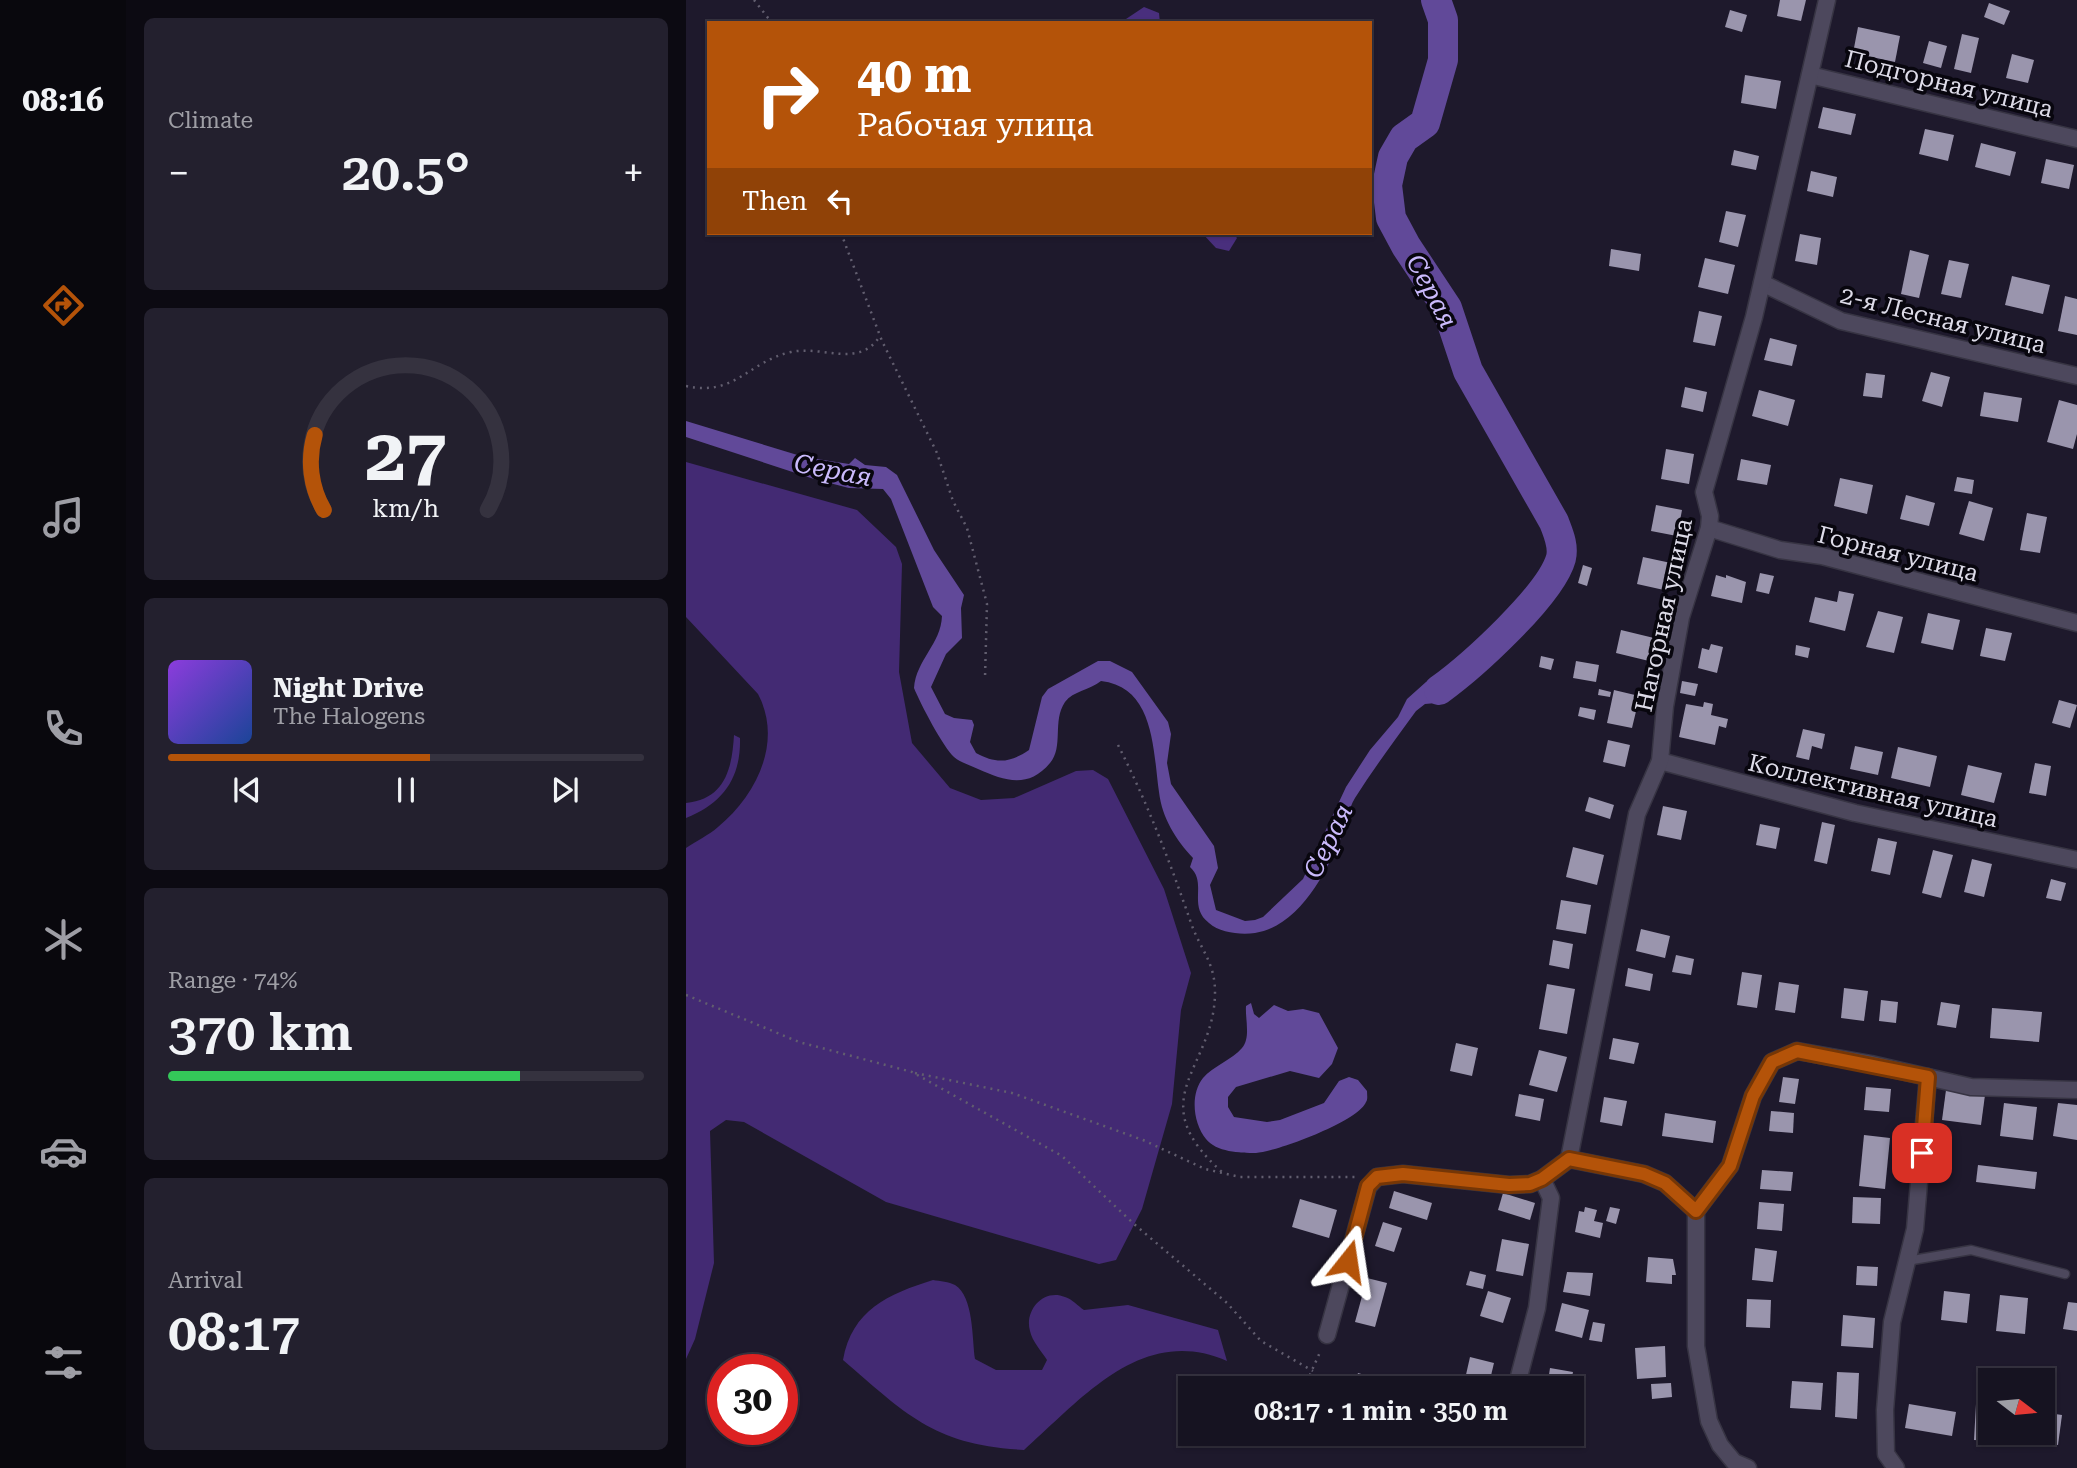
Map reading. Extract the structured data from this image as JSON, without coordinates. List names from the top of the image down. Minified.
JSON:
{"streets":{"street":["Подгорная улица","2-я Лесная улица","Горная улица","Нагорная улица","Коллективная улица"]},"crossings":[["Подгорная улица","Нагорная улица"],["2-я Лесная улица","Нагорная улица"],["Горная улица","Нагорная улица"],["Нагорная улица","Коллективная улица"]],"water":["Серая"],"north":"right","page":{"tabs":"08:16","tile":["Climate",["Range · 74%","370 km"],["Arrival","08:17"]],"turn":["40 m","Рабочая улица"],"heat":["−","20.5°","+"],"then":"Then","song":["Night Drive","The Halogens"],"limit":"30","trip":"08:17 · 1 min · 350 m","gauge":["27","km/h"]}}
